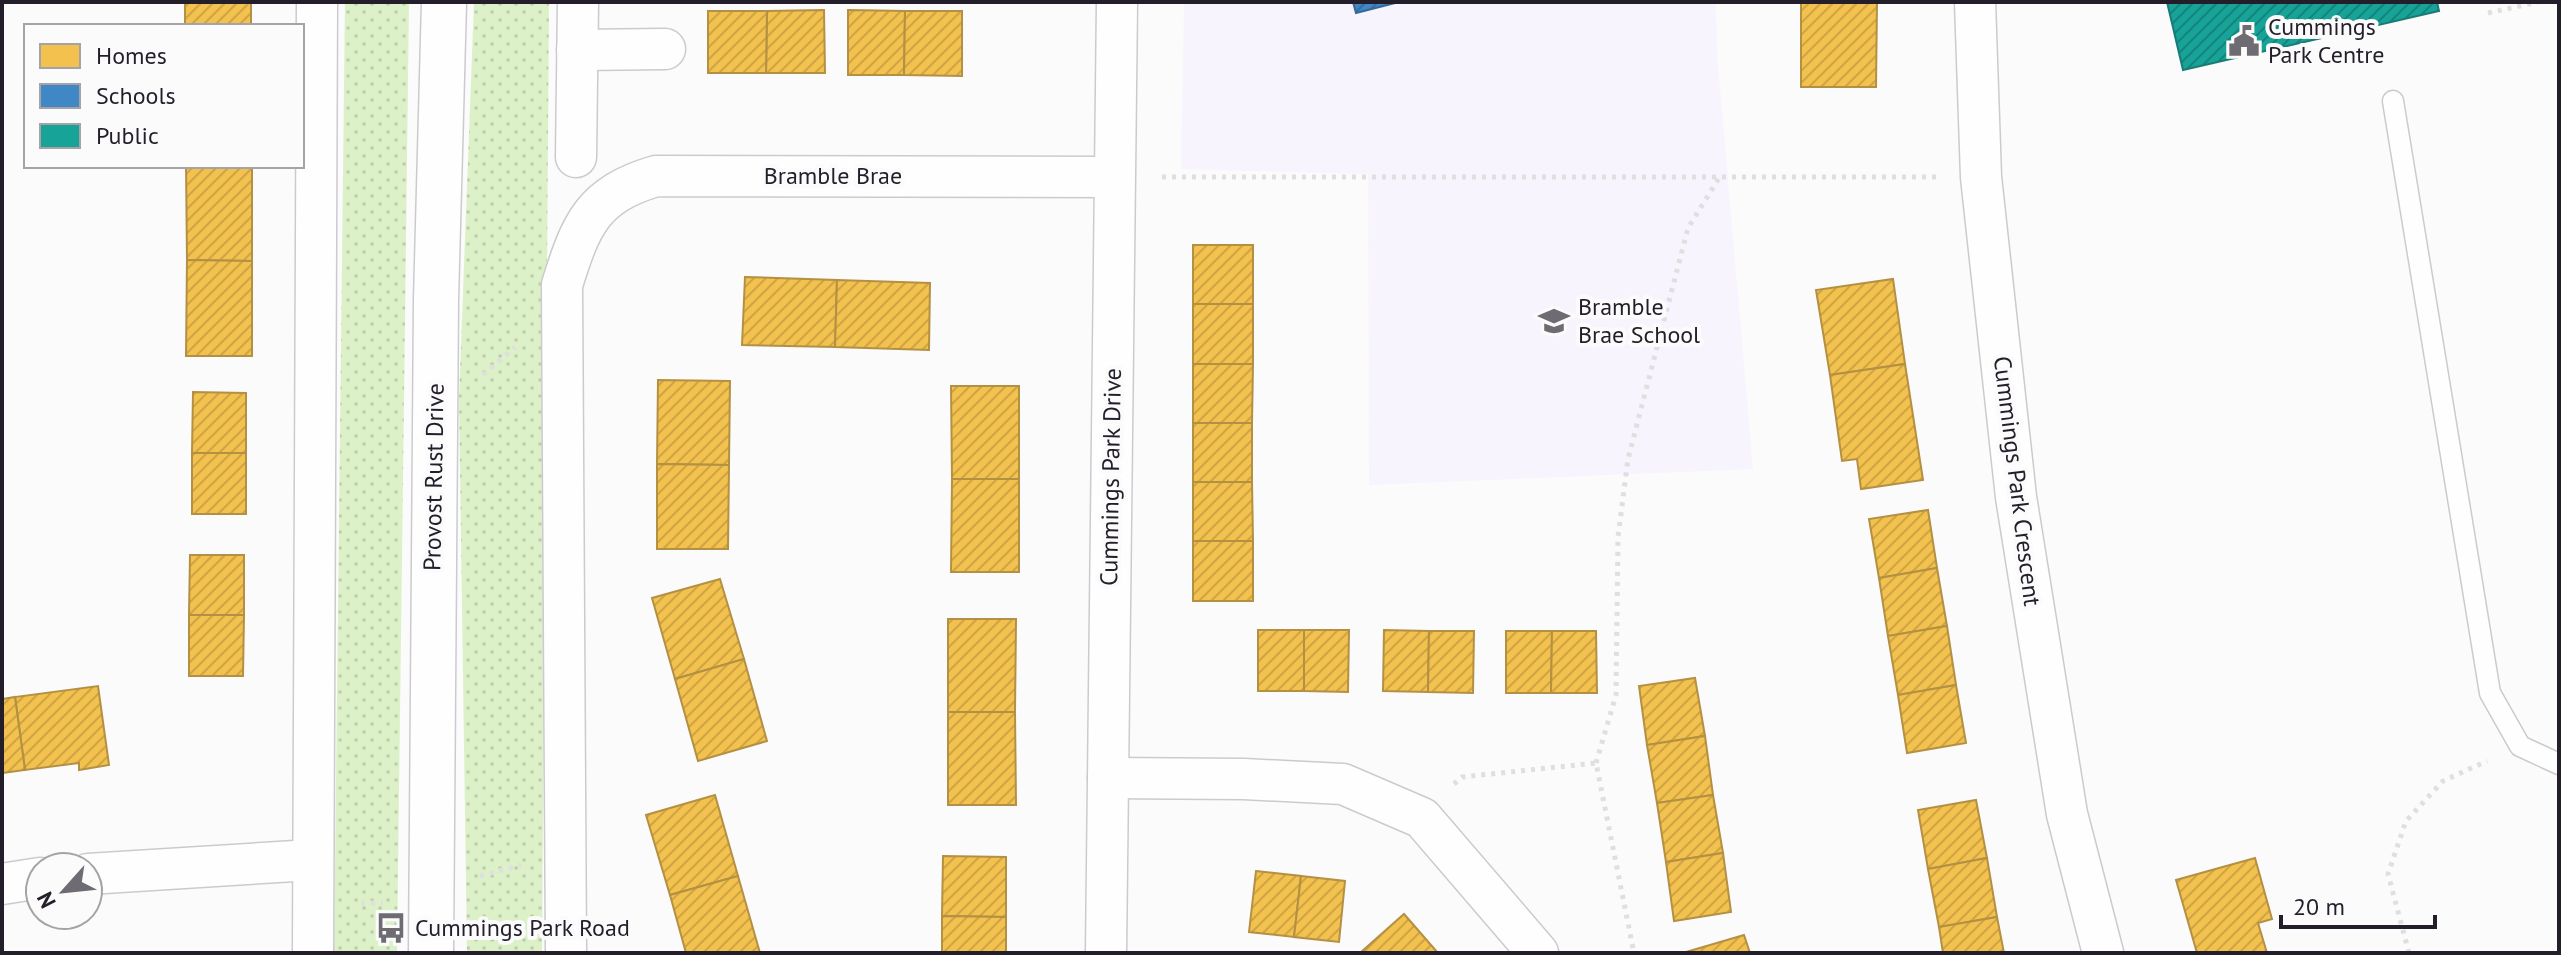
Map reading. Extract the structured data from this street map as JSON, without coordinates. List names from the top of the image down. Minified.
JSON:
{"streets":{"street":["Bramble Brae","Provost Rust Drive","Cummings Park Drive","Cummings Park Crescent"]},"crossings":[["Bramble Brae","Cummings Park Drive"]],"places":{"public building":["Cummings Park Centre"],"school or university":["Bramble Brae School"],"bus stop":["Cummings Park Road"]},"legend":["Homes","Schools","Public"],"scale_bar":"20 m","north":"bottom left"}
